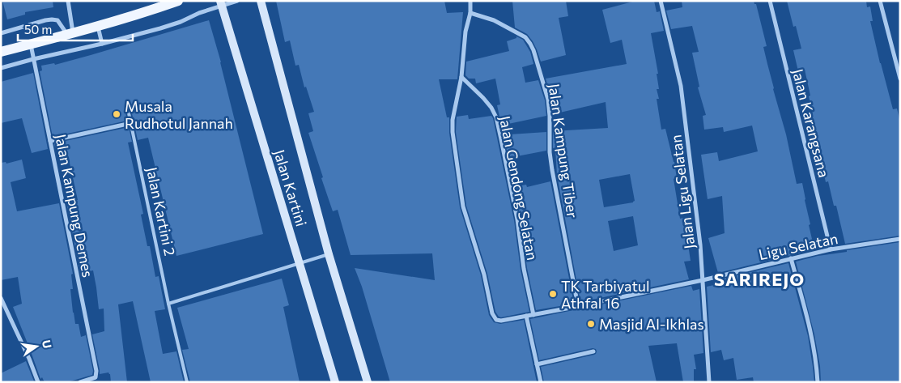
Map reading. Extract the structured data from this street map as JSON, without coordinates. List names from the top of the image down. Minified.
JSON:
{"streets":{"main road":["Jalan Kartini"],"street":["Jalan Karangsana","Jalan Kampung Tiber","Jalan Gendong Selatan","Jalan Ligu Selatan","Jalan Kampung Demes","Ligu Selatan"],"lane":["Jalan Kartini 2"]},"crossings":[["Jalan Karangsana","Ligu Selatan"],["Jalan Kampung Tiber","Ligu Selatan"],["Jalan Ligu Selatan","Ligu Selatan"]],"districts":["SARIREJO"],"places":["Musala Rudhotul Jannah","TK Tarbiyatul Athfal 16","Masjid Al-Ikhlas"],"scale_bar":"50 m","north":"right"}
